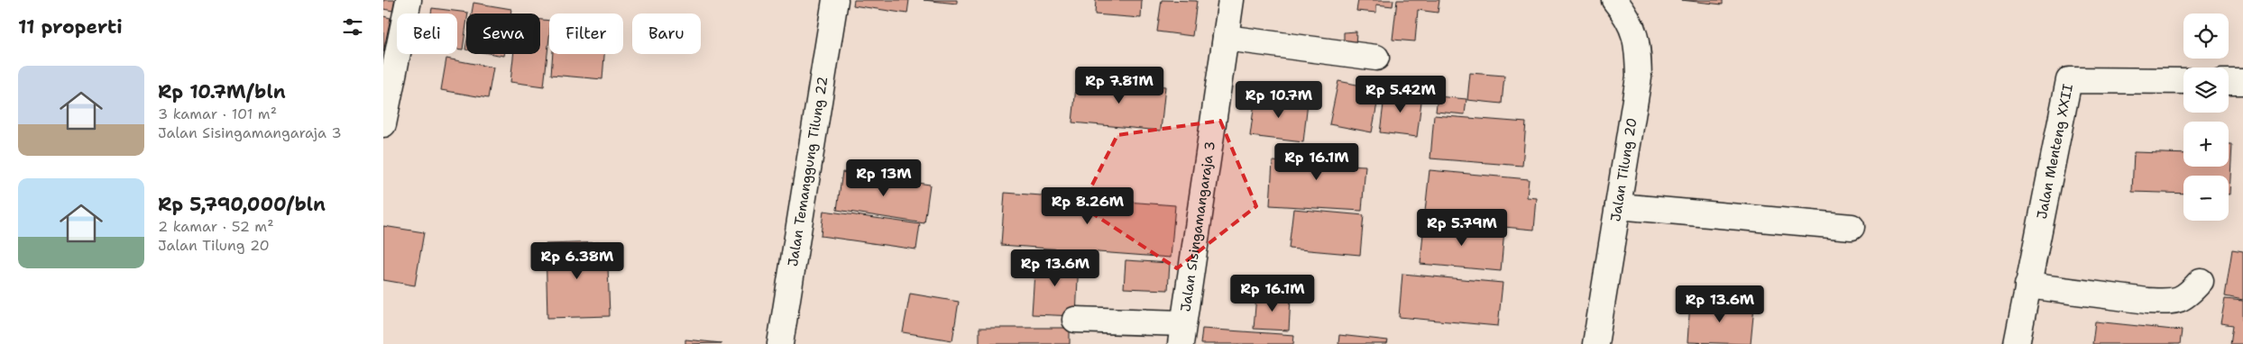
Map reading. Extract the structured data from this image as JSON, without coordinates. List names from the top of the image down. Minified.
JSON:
{"streets":{"street":["Jalan Menteng XXII","Jalan Tilung 20","Jalan Temanggung Tilung 22","Jalan Sisingamangaraja 3"]},"page":{"heading":"11 properti","map_buttons":["+","−"],"chip":["Beli","Sewa","Filter","Baru"],"list":[{"name":"Rp 10.7M/bln","note":"3 kamar · 101 m² · Jalan Sisingamangaraja 3"},{"name":"Rp 5,790,000/bln","note":"2 kamar · 52 m² · Jalan Tilung 20"}],"price":["Rp 7.81M","Rp 5.42M","Rp 10.7M","Rp 16.1M","Rp 13M","Rp 8.26M","Rp 5.79M","Rp 6.38M","Rp 13.6M","Rp 16.1M","Rp 13.6M"]}}
